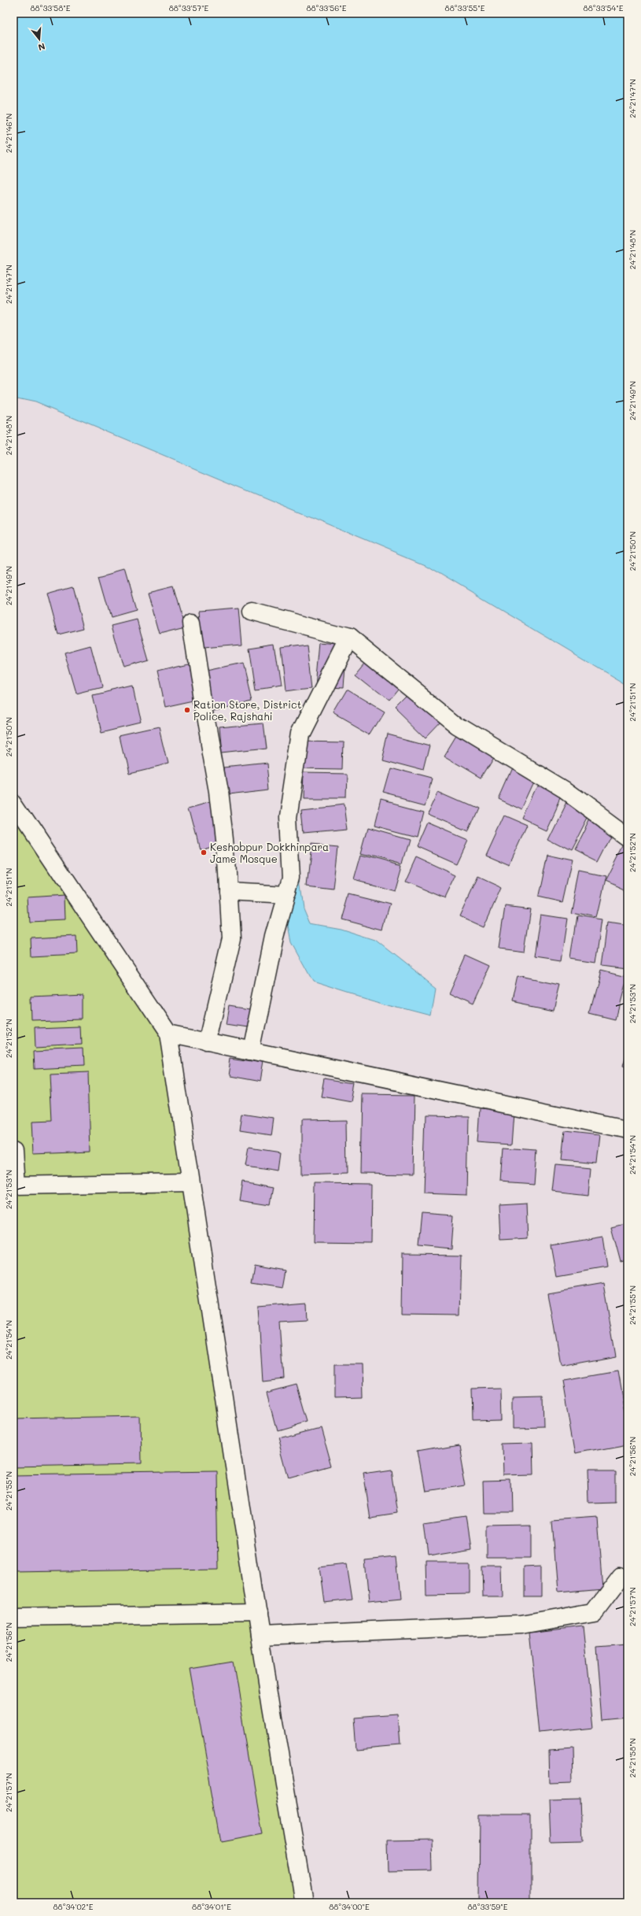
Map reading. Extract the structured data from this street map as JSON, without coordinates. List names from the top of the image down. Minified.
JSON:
{"places":["Ration Store, District Police, Rajshahi","Keshobpur Dokkhinpara Jame Mosque"],"north":"bottom","coordinates":["88°33'58\"E","88°33'57\"E","88°33'56\"E","88°33'55\"E","88°33'54\"E","24°21'47\"N","24°21'46\"N","24°21'48\"N","24°21'49\"N","24°21'50\"N","24°21'51\"N","24°21'52\"N","24°21'53\"N","24°21'54\"N","24°21'55\"N","24°21'56\"N","24°21'57\"N","24°21'58\"N","88°34'02\"E","88°34'01\"E","88°34'00\"E","88°33'59\"E"]}
